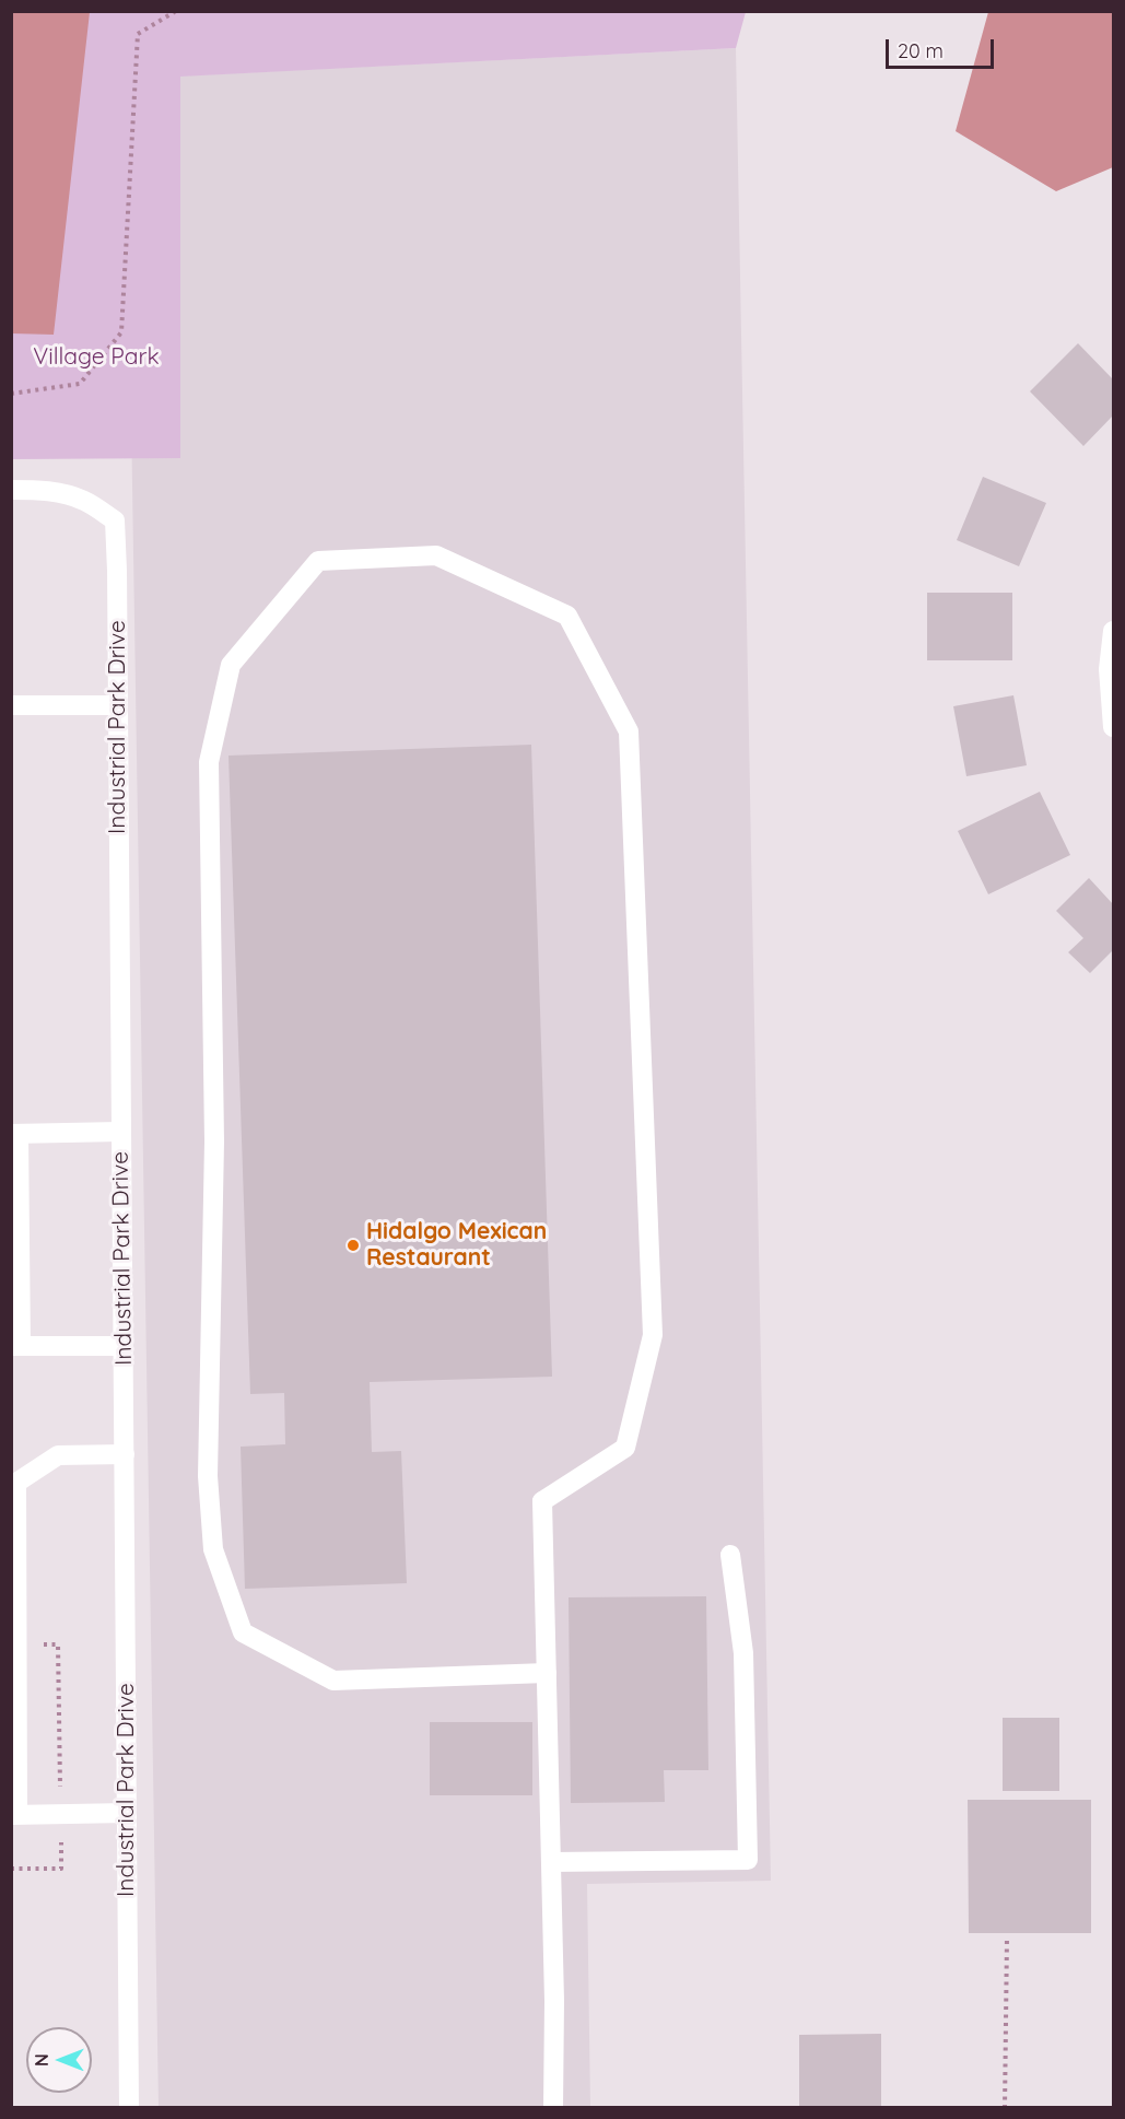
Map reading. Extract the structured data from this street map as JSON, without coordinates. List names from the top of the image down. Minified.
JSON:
{"streets":{"street":["Industrial Park Drive"]},"parks":["Village Park"],"places":["Hidalgo Mexican Restaurant"],"scale_bar":"20 m","north":"left"}
